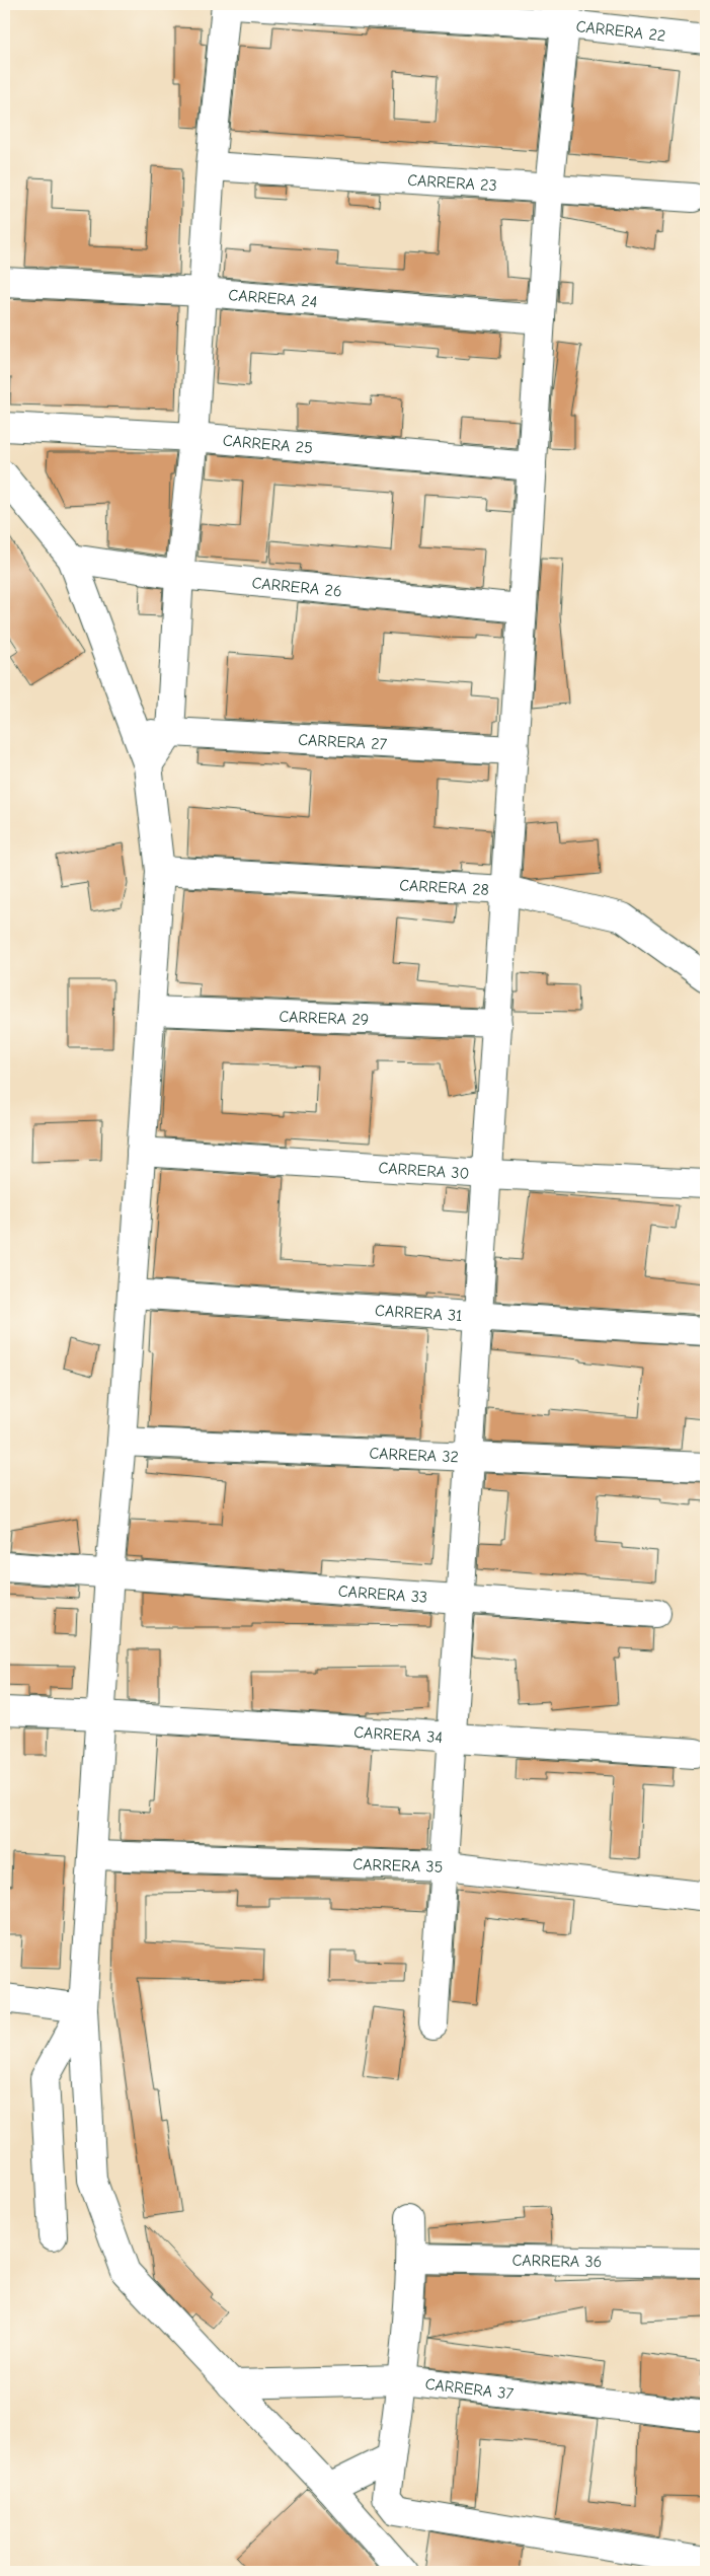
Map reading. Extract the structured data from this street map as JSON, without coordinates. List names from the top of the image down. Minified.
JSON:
{"streets":{"street":["CARRERA 22","CARRERA 23","CARRERA 24","CARRERA 25","CARRERA 26","CARRERA 27","CARRERA 28","CARRERA 29","CARRERA 30","CARRERA 31","CARRERA 32","CARRERA 33","CARRERA 34","CARRERA 35","CARRERA 36","CARRERA 37"]}}
